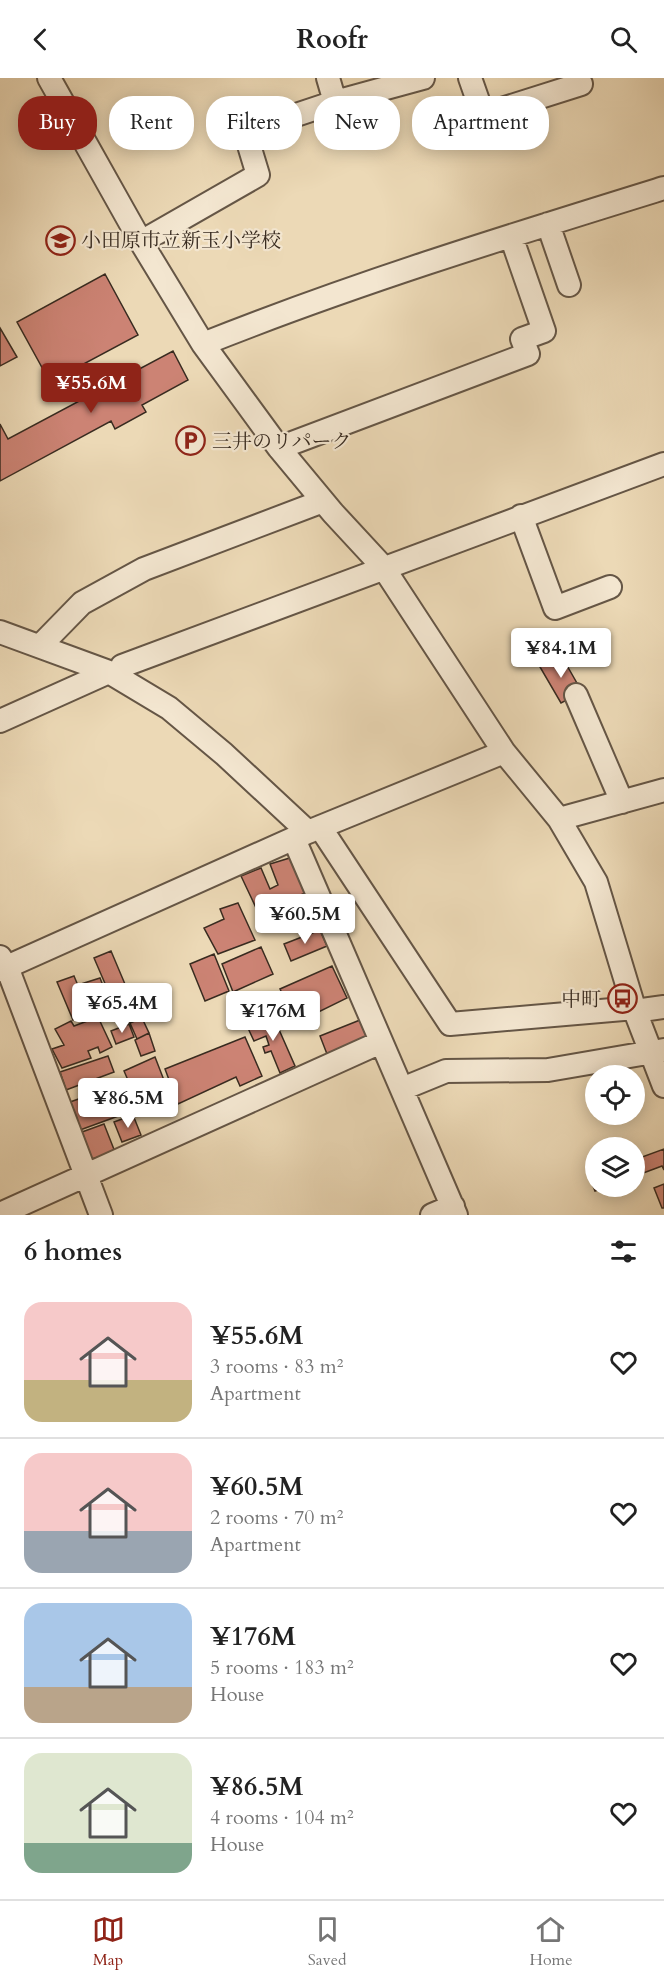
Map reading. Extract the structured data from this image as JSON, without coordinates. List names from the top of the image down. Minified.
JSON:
{"places":{"school or university":["小田原市立新玉小学校"],"parking":["三井のリパーク"],"bus stop":["中町"]},"page":{"header":"Roofr","chip":["Buy","Rent","Filters","New","Apartment"],"price":["¥55.6M","¥84.1M","¥60.5M","¥65.4M","¥176M","¥86.5M"],"heading":"6 homes","list":[{"name":"¥55.6M","note":"3 rooms · 83 m² · Apartment"},{"name":"¥60.5M","note":"2 rooms · 70 m² · Apartment"},{"name":"¥176M","note":"5 rooms · 183 m² · House"},{"name":"¥86.5M","note":"4 rooms · 104 m² · House"}],"tabs":["Map","Saved","Home"]}}
